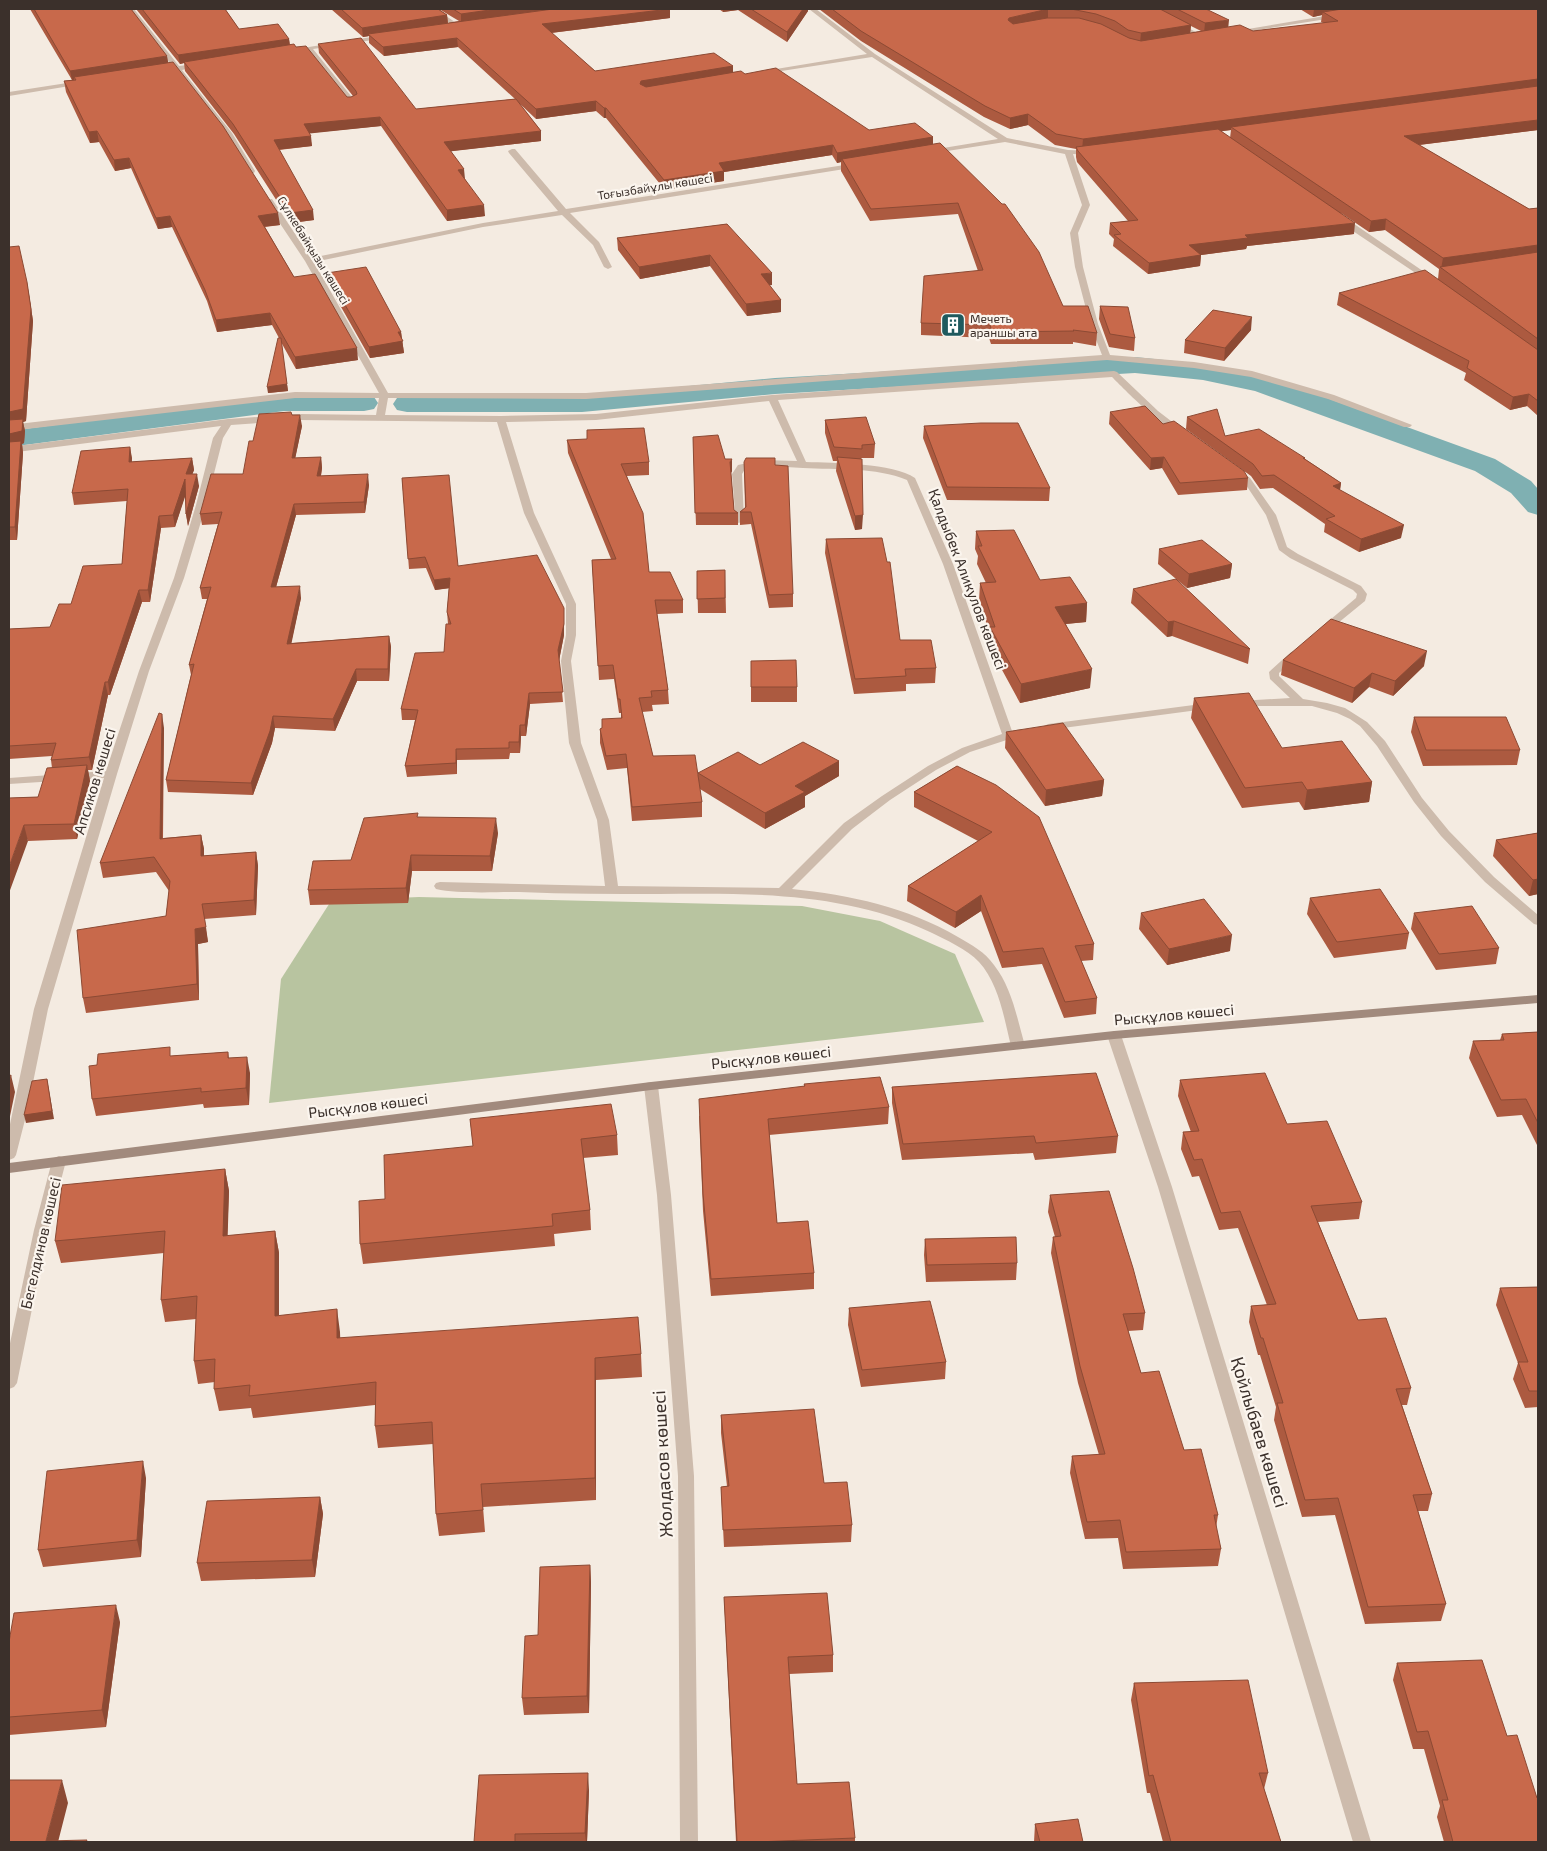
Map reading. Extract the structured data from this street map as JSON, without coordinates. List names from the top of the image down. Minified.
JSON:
{"streets":{"main road":["Рысқұлов көшесі"],"street":["Тоғызбайұлы көшесі","Сұлкебайқызы көшесі","Қалдыбек Аликулов көшесі","Апсиков көшесі","Бегелдинов көшесі","Қойлыбаев көшесі","Жолдасов көшесі"]},"crossings":[["Тоғызбайұлы көшесі","Сұлкебайқызы көшесі"],["Рысқұлов көшесі","Бегелдинов көшесі"],["Рысқұлов көшесі","Қойлыбаев көшесі"],["Рысқұлов көшесі","Жолдасов көшесі"]],"places":{"building":["Мечеть араншы ата"]}}
